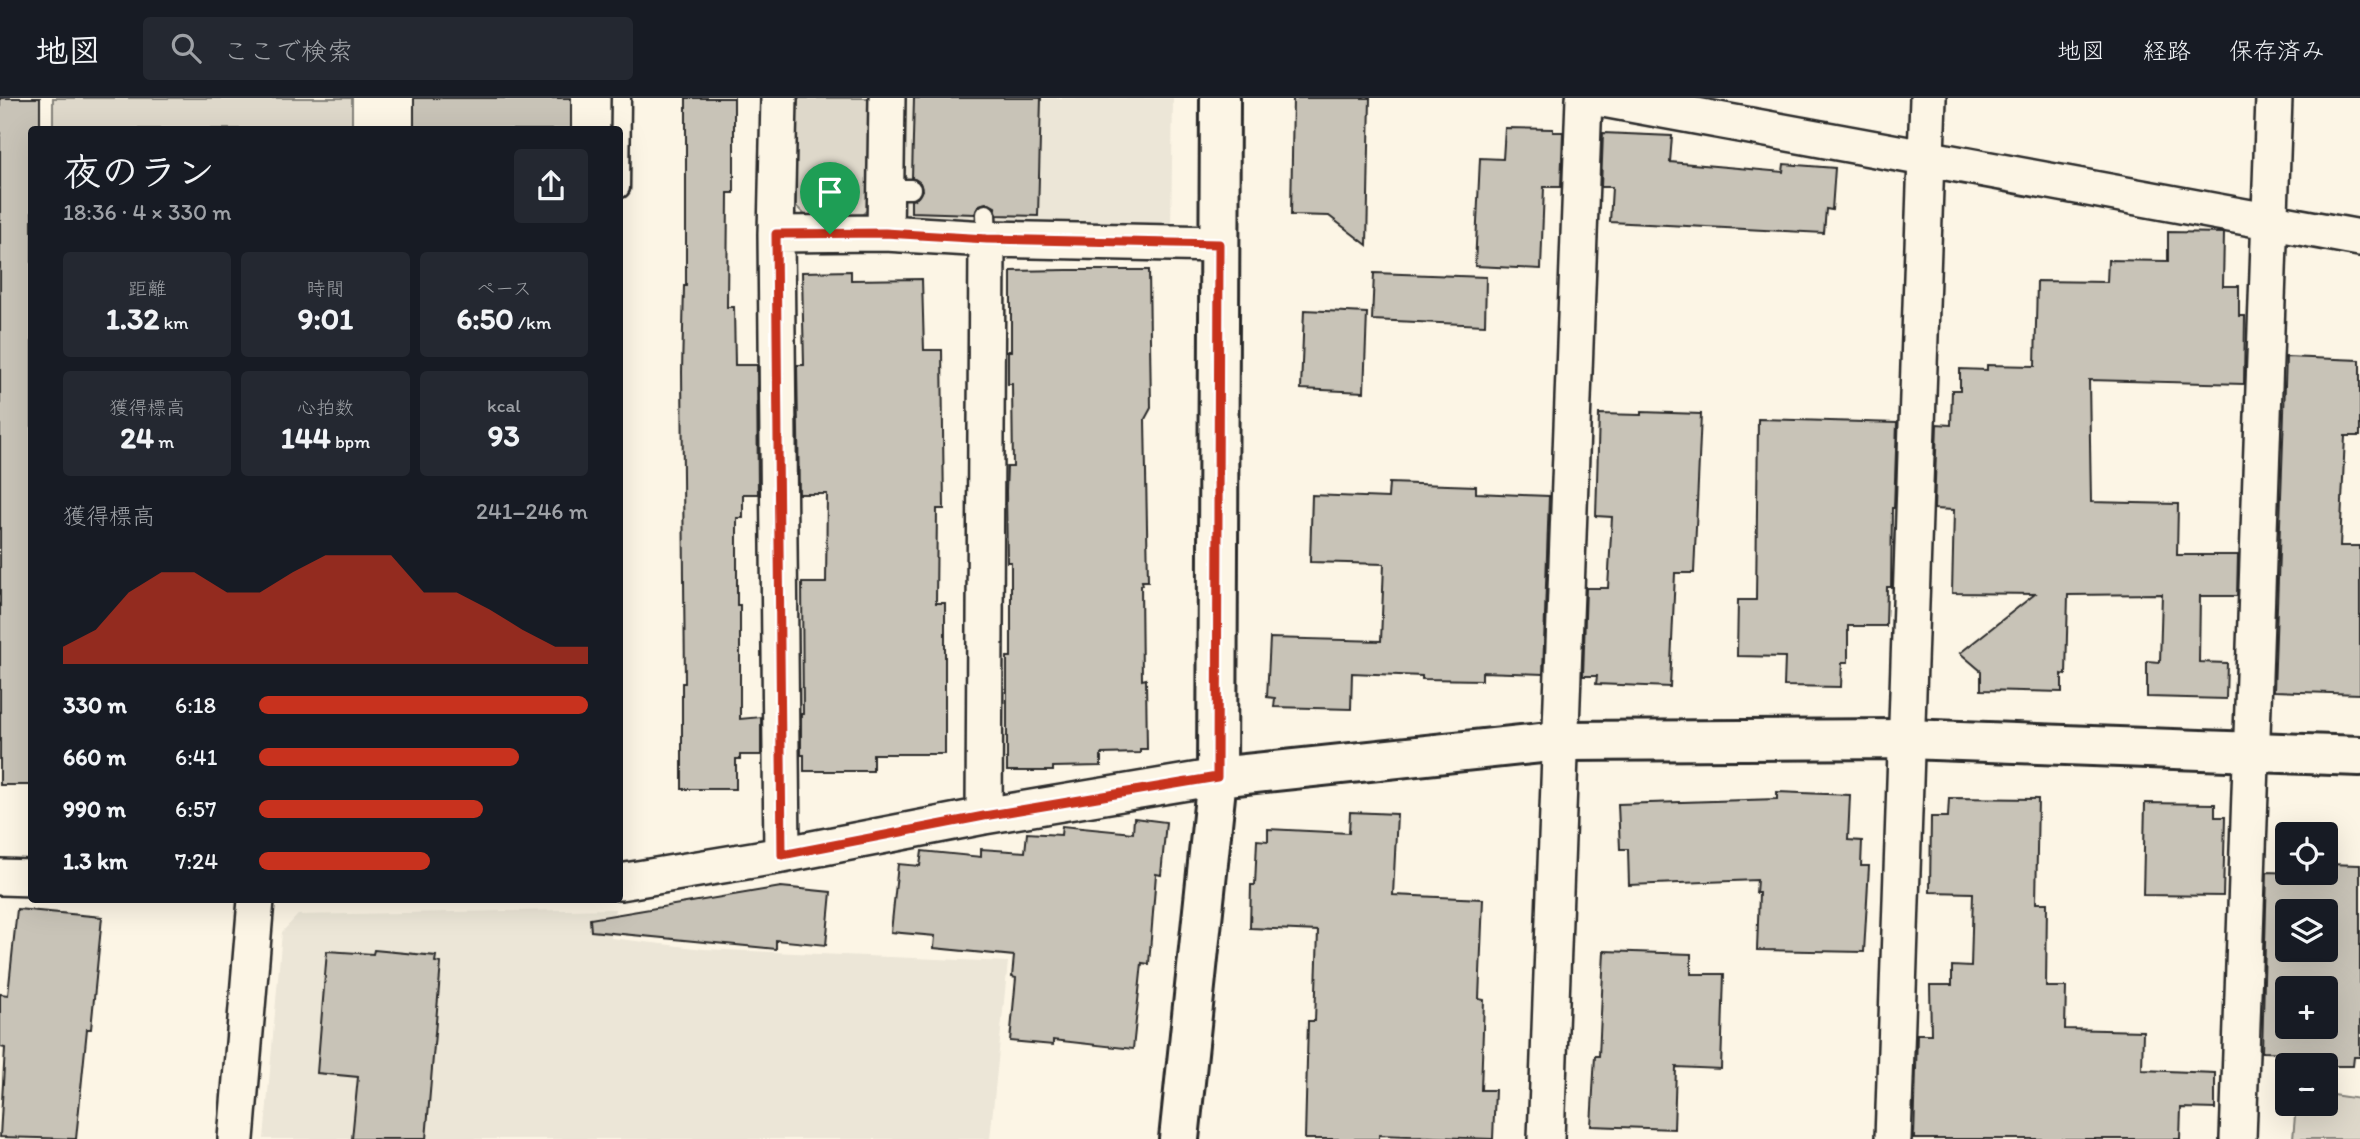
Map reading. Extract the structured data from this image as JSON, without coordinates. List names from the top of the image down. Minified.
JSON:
{"page":{"header":"地図","search":"ここで検索","nav":["地図","経路","保存済み"],"heading":["夜のラン","18:36 · 4 × 330 m"],"stats":[["距離","1.32 km"],["時間","9:01"],["ペース","6:50 /km"],["獲得標高","24 m"],["心拍数","144 bpm"],["kcal","93"]],"chart":["獲得標高","241–246 m"],"list":[{"name":"330 m","note":"6:18"},{"name":"660 m","note":"6:41"},{"name":"990 m","note":"6:57"},{"name":"1.3 km","note":"7:24"}],"map_buttons":["+","−"]}}
